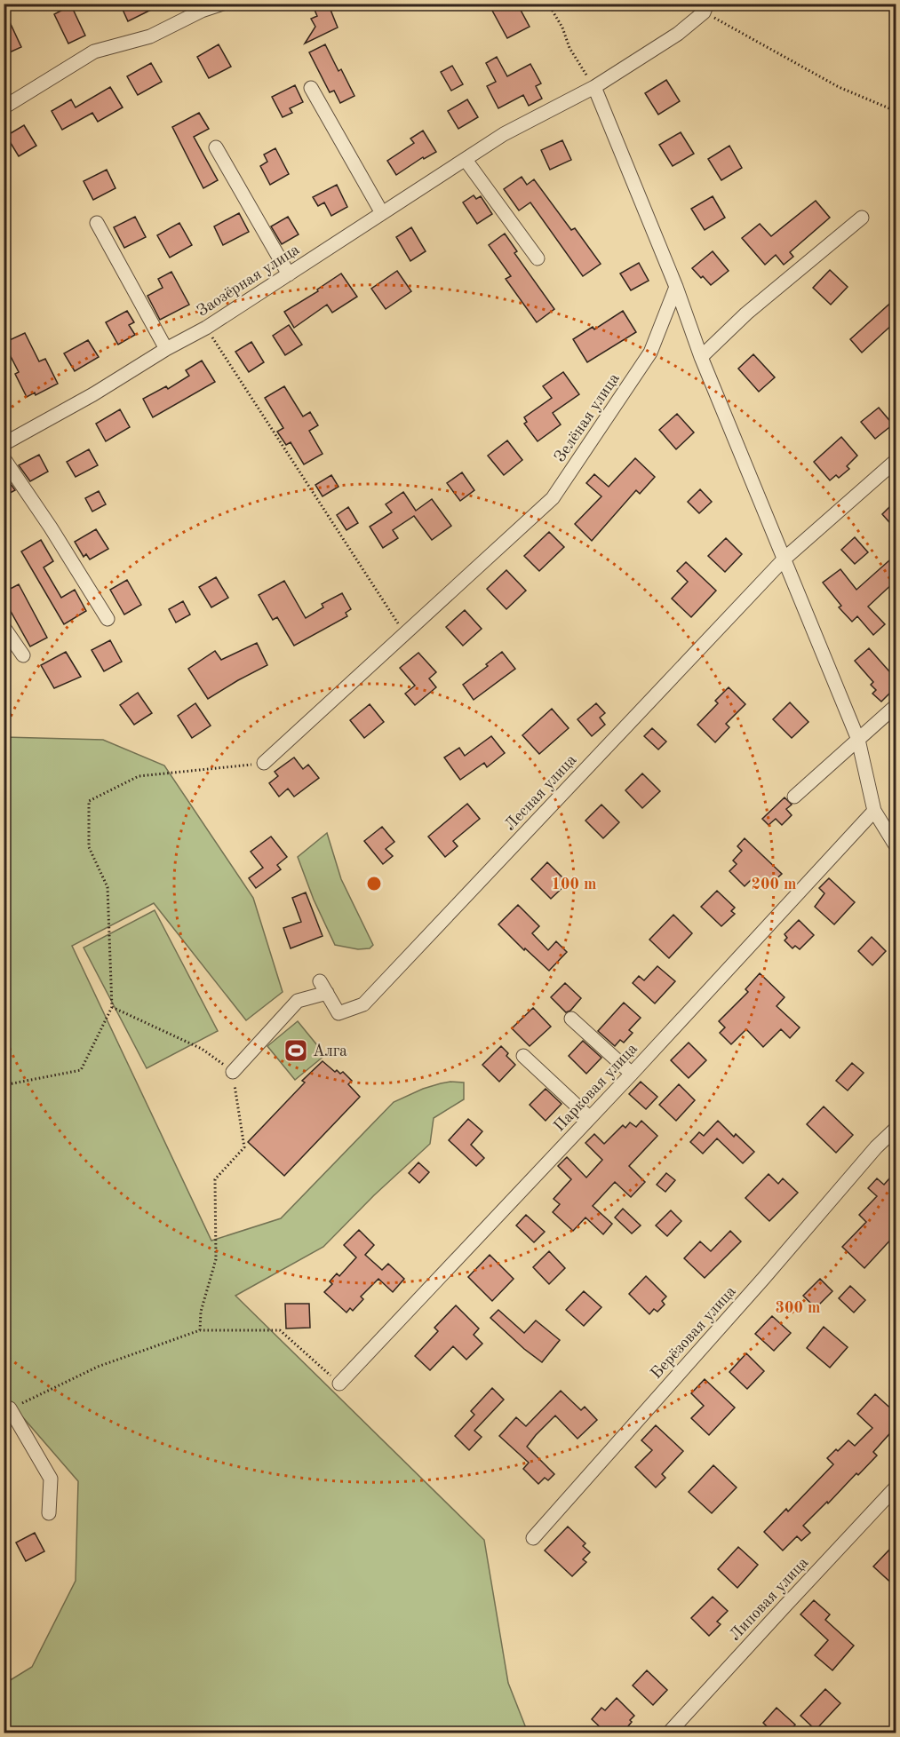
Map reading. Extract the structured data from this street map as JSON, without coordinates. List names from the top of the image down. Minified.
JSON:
{"streets":{"street":["Заозёрная улица","Зелёная улица","Лесная улица","Парковая улица","Берёзовая улица","Липовая улица"]},"places":{"sports":["Алга"]},"rings":["100 m","200 m","300 m"]}
